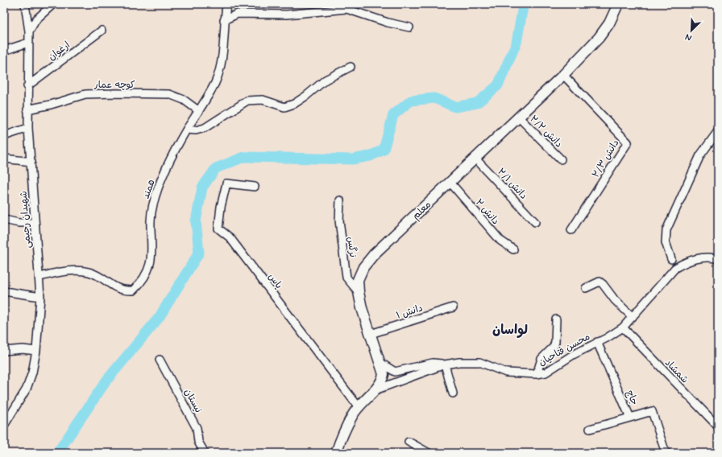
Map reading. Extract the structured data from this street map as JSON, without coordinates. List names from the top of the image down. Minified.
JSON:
{"streets":{"main road":["معلم"],"street":["ارغوان","کوچه عمار","دانش ۲/۲","دانش ۲/۳","دانش ۲/۱","همند","دانش ۲","شهیدان رحیمی","نرگس","یاس","دانش ۱","محسن فتاحیان","شمشاد","جاج","نیستان"]},"crossings":[["ارغوان","شهیدان رحیمی"],["کوچه عمار","همند"],["کوچه عمار","شهیدان رحیمی"],["دانش ۲/۲","معلم"],["دانش ۲/۳","معلم"],["دانش ۲/۱","معلم"],["همند","شهیدان رحیمی"],["معلم","دانش ۲"],["معلم","نرگس"],["معلم","یاس"],["معلم","دانش ۱"],["معلم","محسن فتاحیان"],["محسن فتاحیان","شمشاد"],["محسن فتاحیان","جاج"]],"districts":["لواسان"],"north":"bottom left"}
